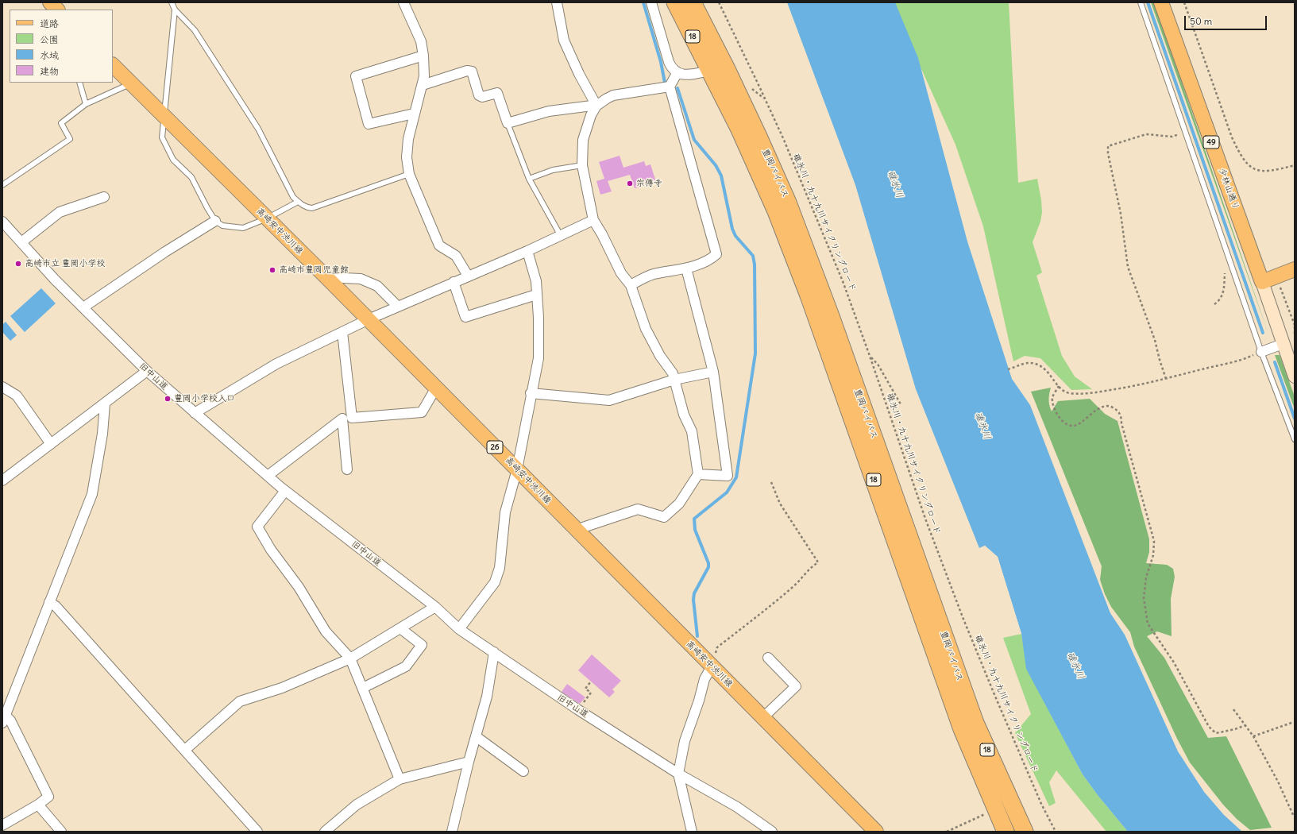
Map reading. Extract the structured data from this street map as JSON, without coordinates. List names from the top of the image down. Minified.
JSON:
{"streets":{"highway":["18","豊岡バイパス"],"main road":["49","少林山通り","高崎安中渋川線","26"],"street":["旧中山道"],"path":["碓氷川・九十九川サイクリングロード"]},"water":["碓氷川"],"places":["宗傳寺","高崎市立 豊岡小学校","高崎市豊岡児童館","豊岡小学校入口"],"legend":["道路","公園","水域","建物"],"scale_bar":"50 m"}
